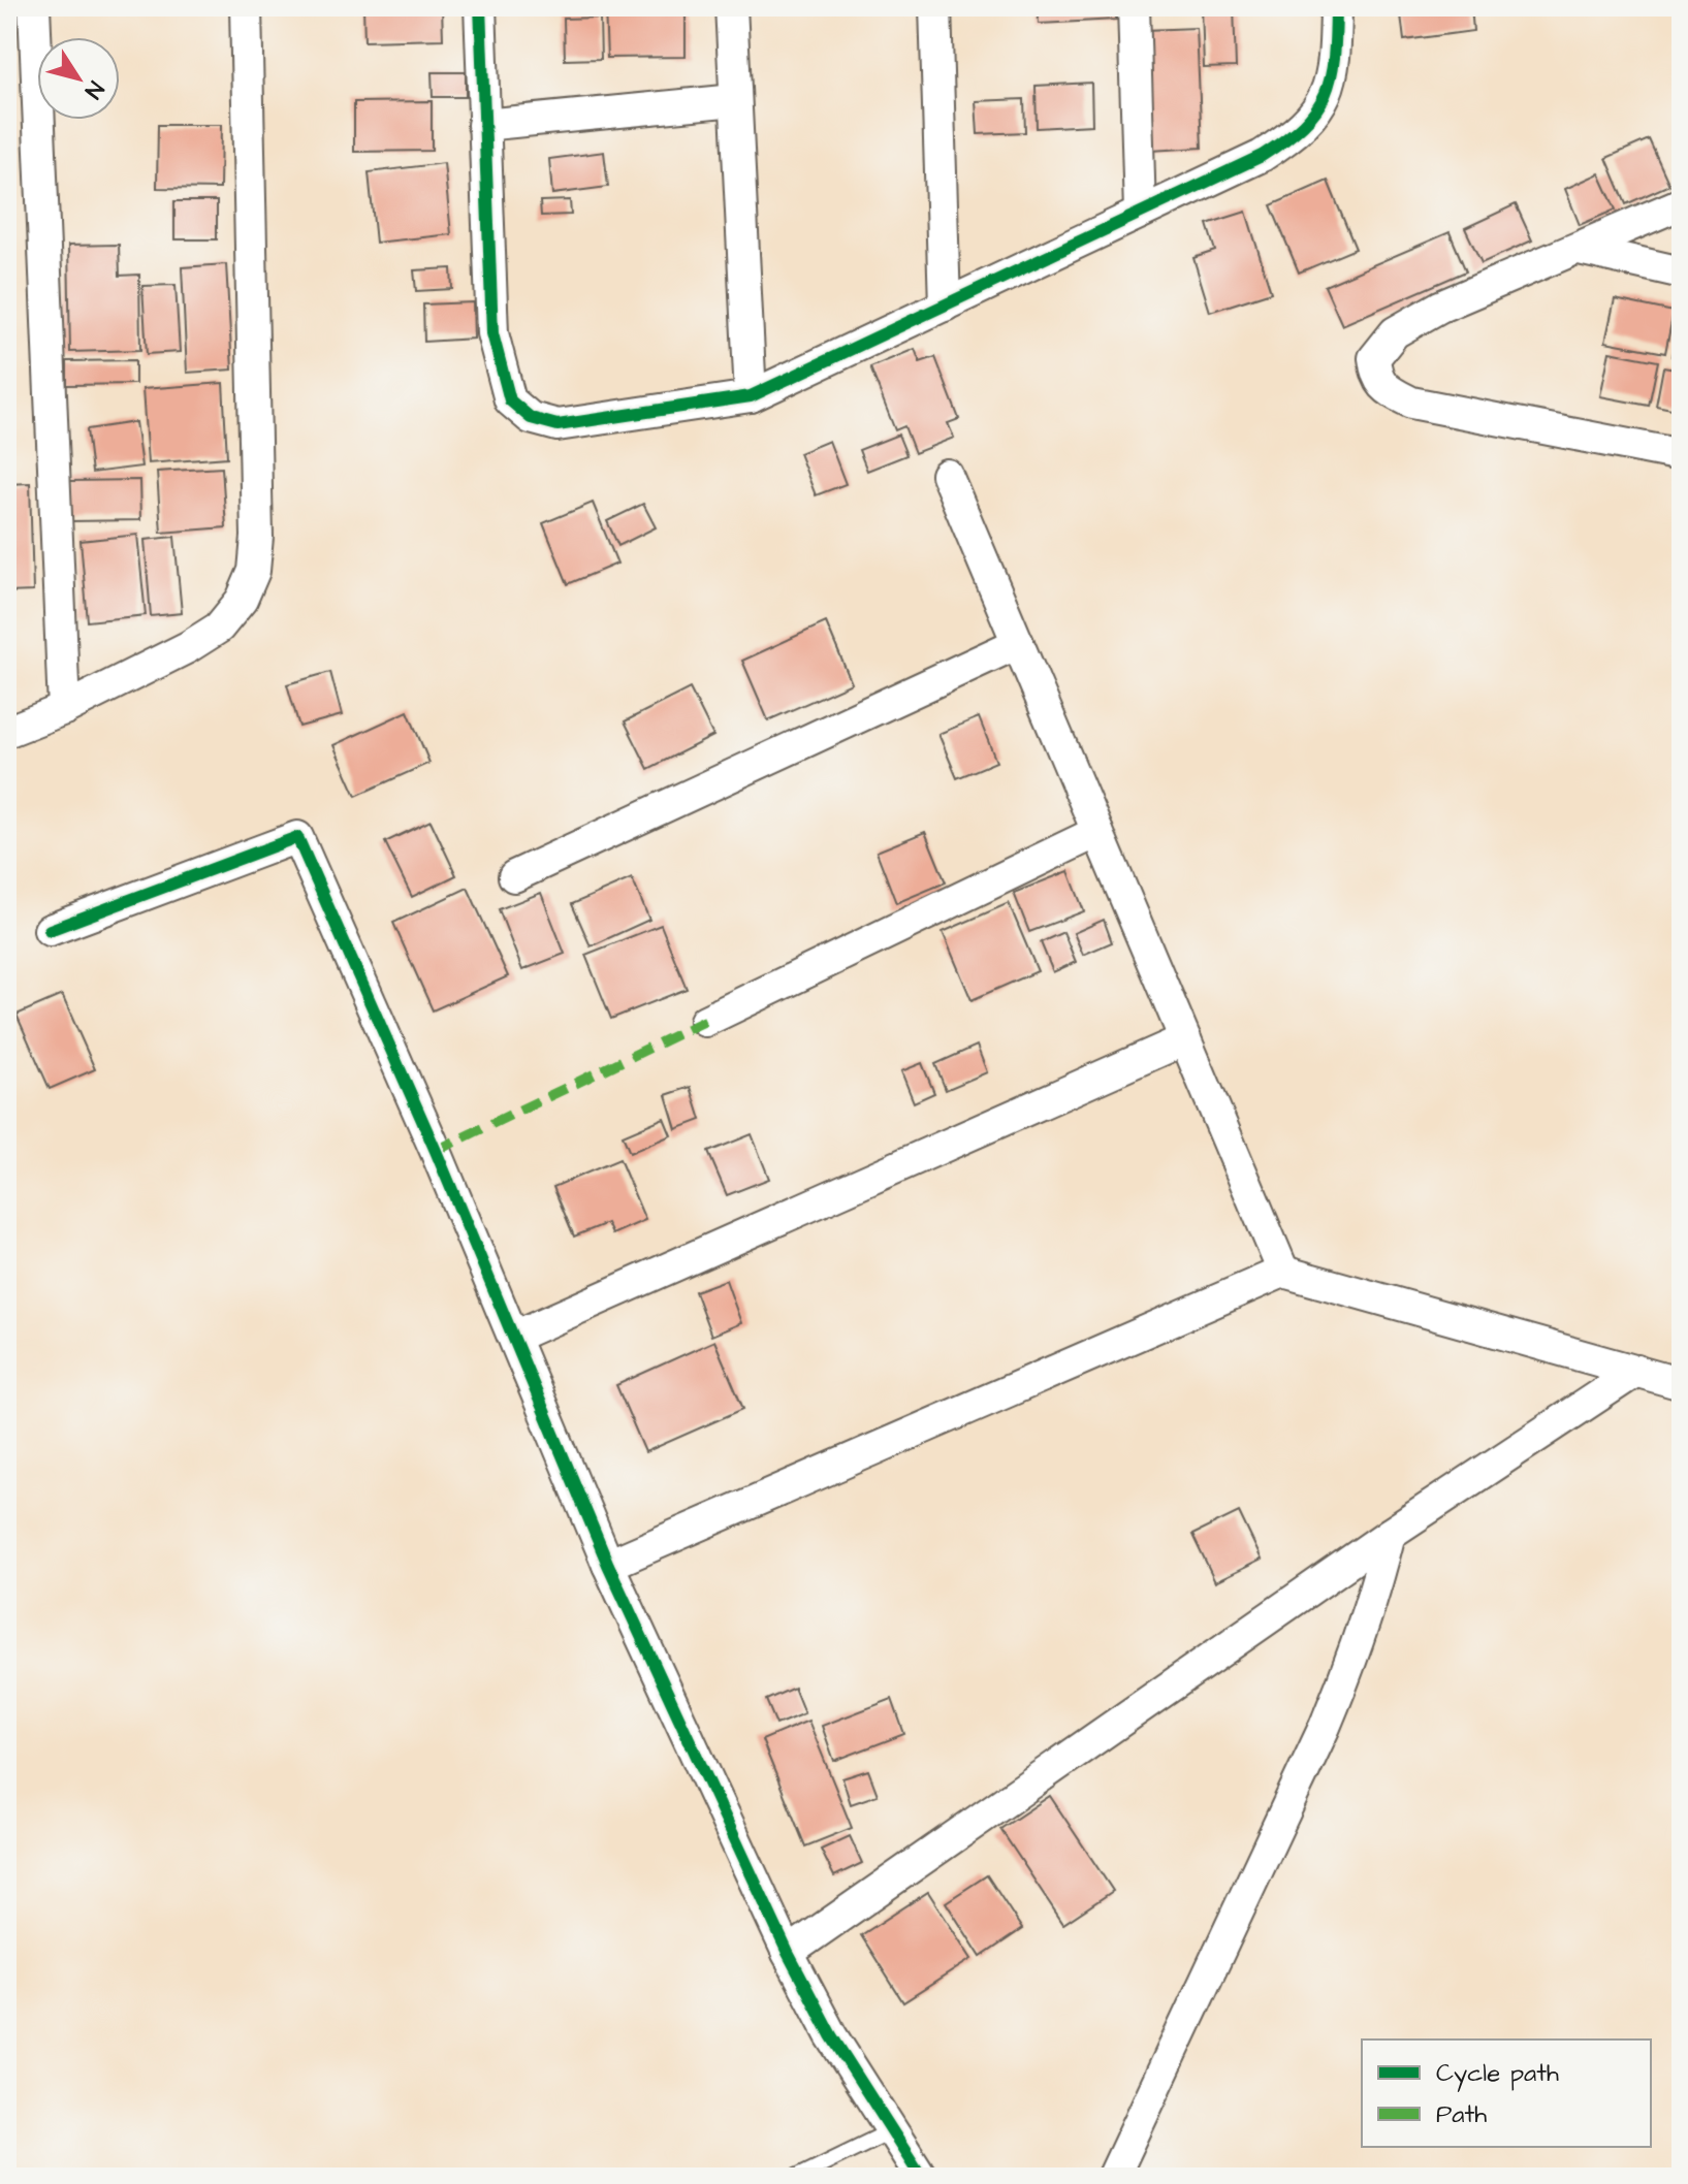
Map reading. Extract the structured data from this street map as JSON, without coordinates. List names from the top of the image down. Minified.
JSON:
{"legend":["Cycle path","Path"],"north":"bottom right"}
